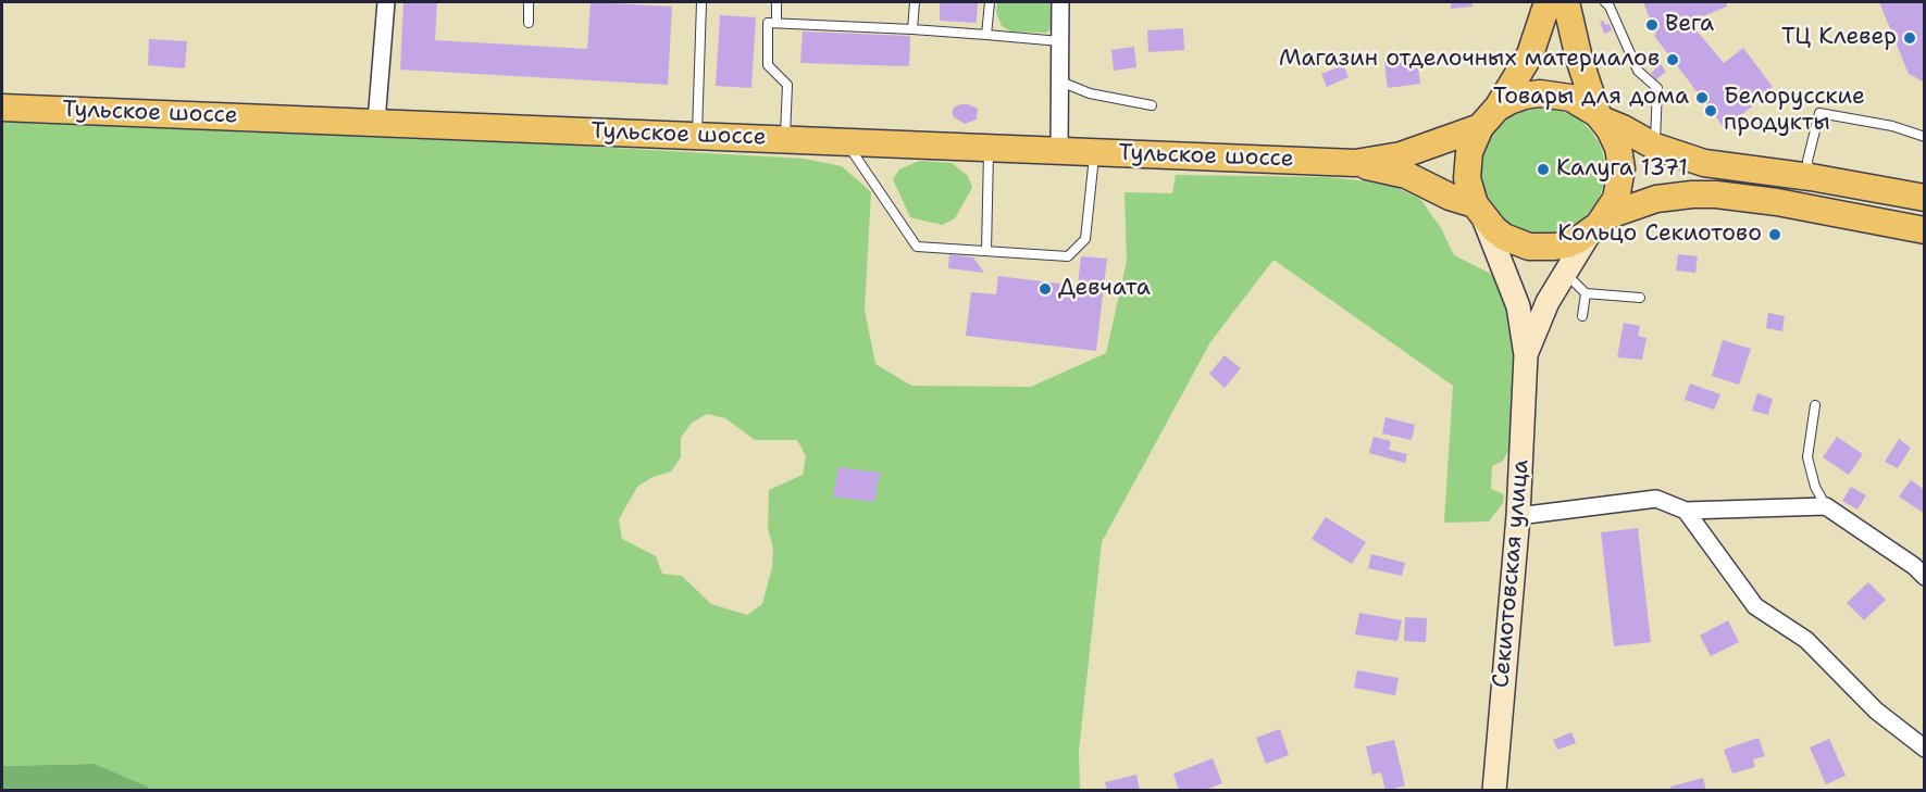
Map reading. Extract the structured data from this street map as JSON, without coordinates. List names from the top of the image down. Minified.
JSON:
{"streets":{"main road":["Тульское шоссе","Секиотовская улица"]},"places":["Вега","ТЦ Клевер","Магазин отделочных материалов","Товары для дома","Белорусские продукты","Калуга 1371","Кольцо Секиотово","Девчата"]}
